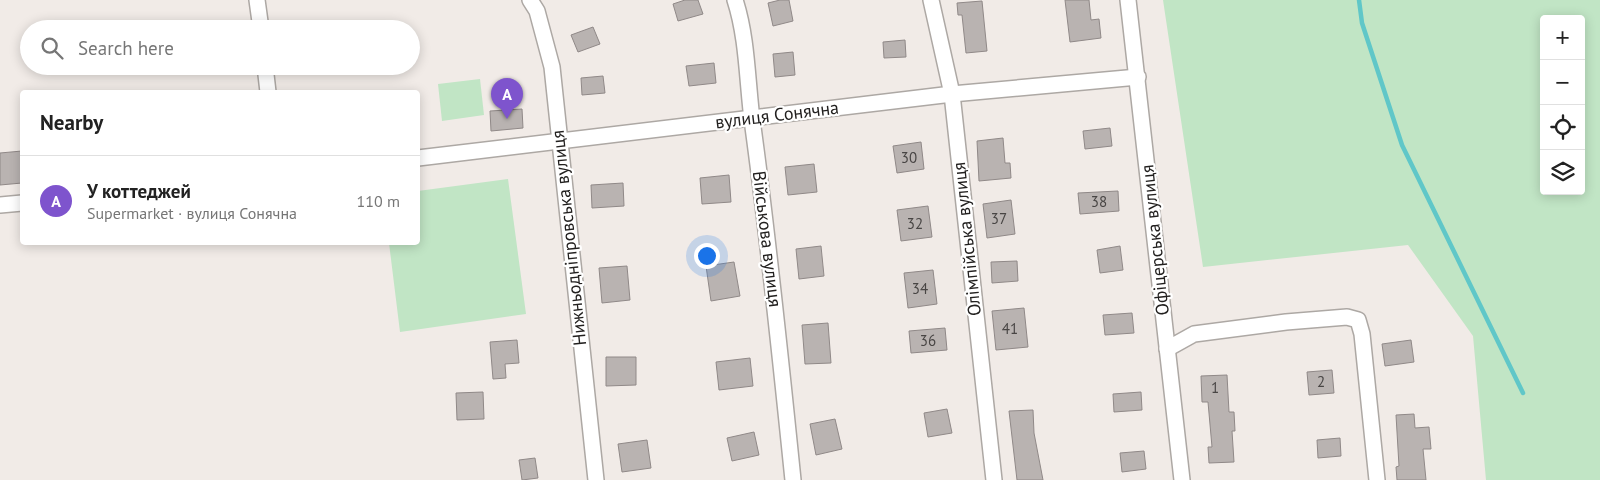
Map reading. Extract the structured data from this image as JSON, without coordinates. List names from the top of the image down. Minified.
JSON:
{"streets":{"street":["вулиця Сонячна","Нижньодніпровська вулиця","Військова вулиця","Олімпійська вулиця","Офіцерська вулиця"]},"crossings":[["вулиця Сонячна","Нижньодніпровська вулиця"],["вулиця Сонячна","Військова вулиця"],["вулиця Сонячна","Олімпійська вулиця"],["вулиця Сонячна","Офіцерська вулиця"]],"house_numbers":["30","38","37","32","34","41","36","2","1"],"page":{"map_buttons":["+","−"],"search":"Search here","pins":"A","heading":"Nearby","list":[{"mark":"A","name":"У коттеджей","note":"Supermarket · вулиця Сонячна","value":"110 m"}]}}
